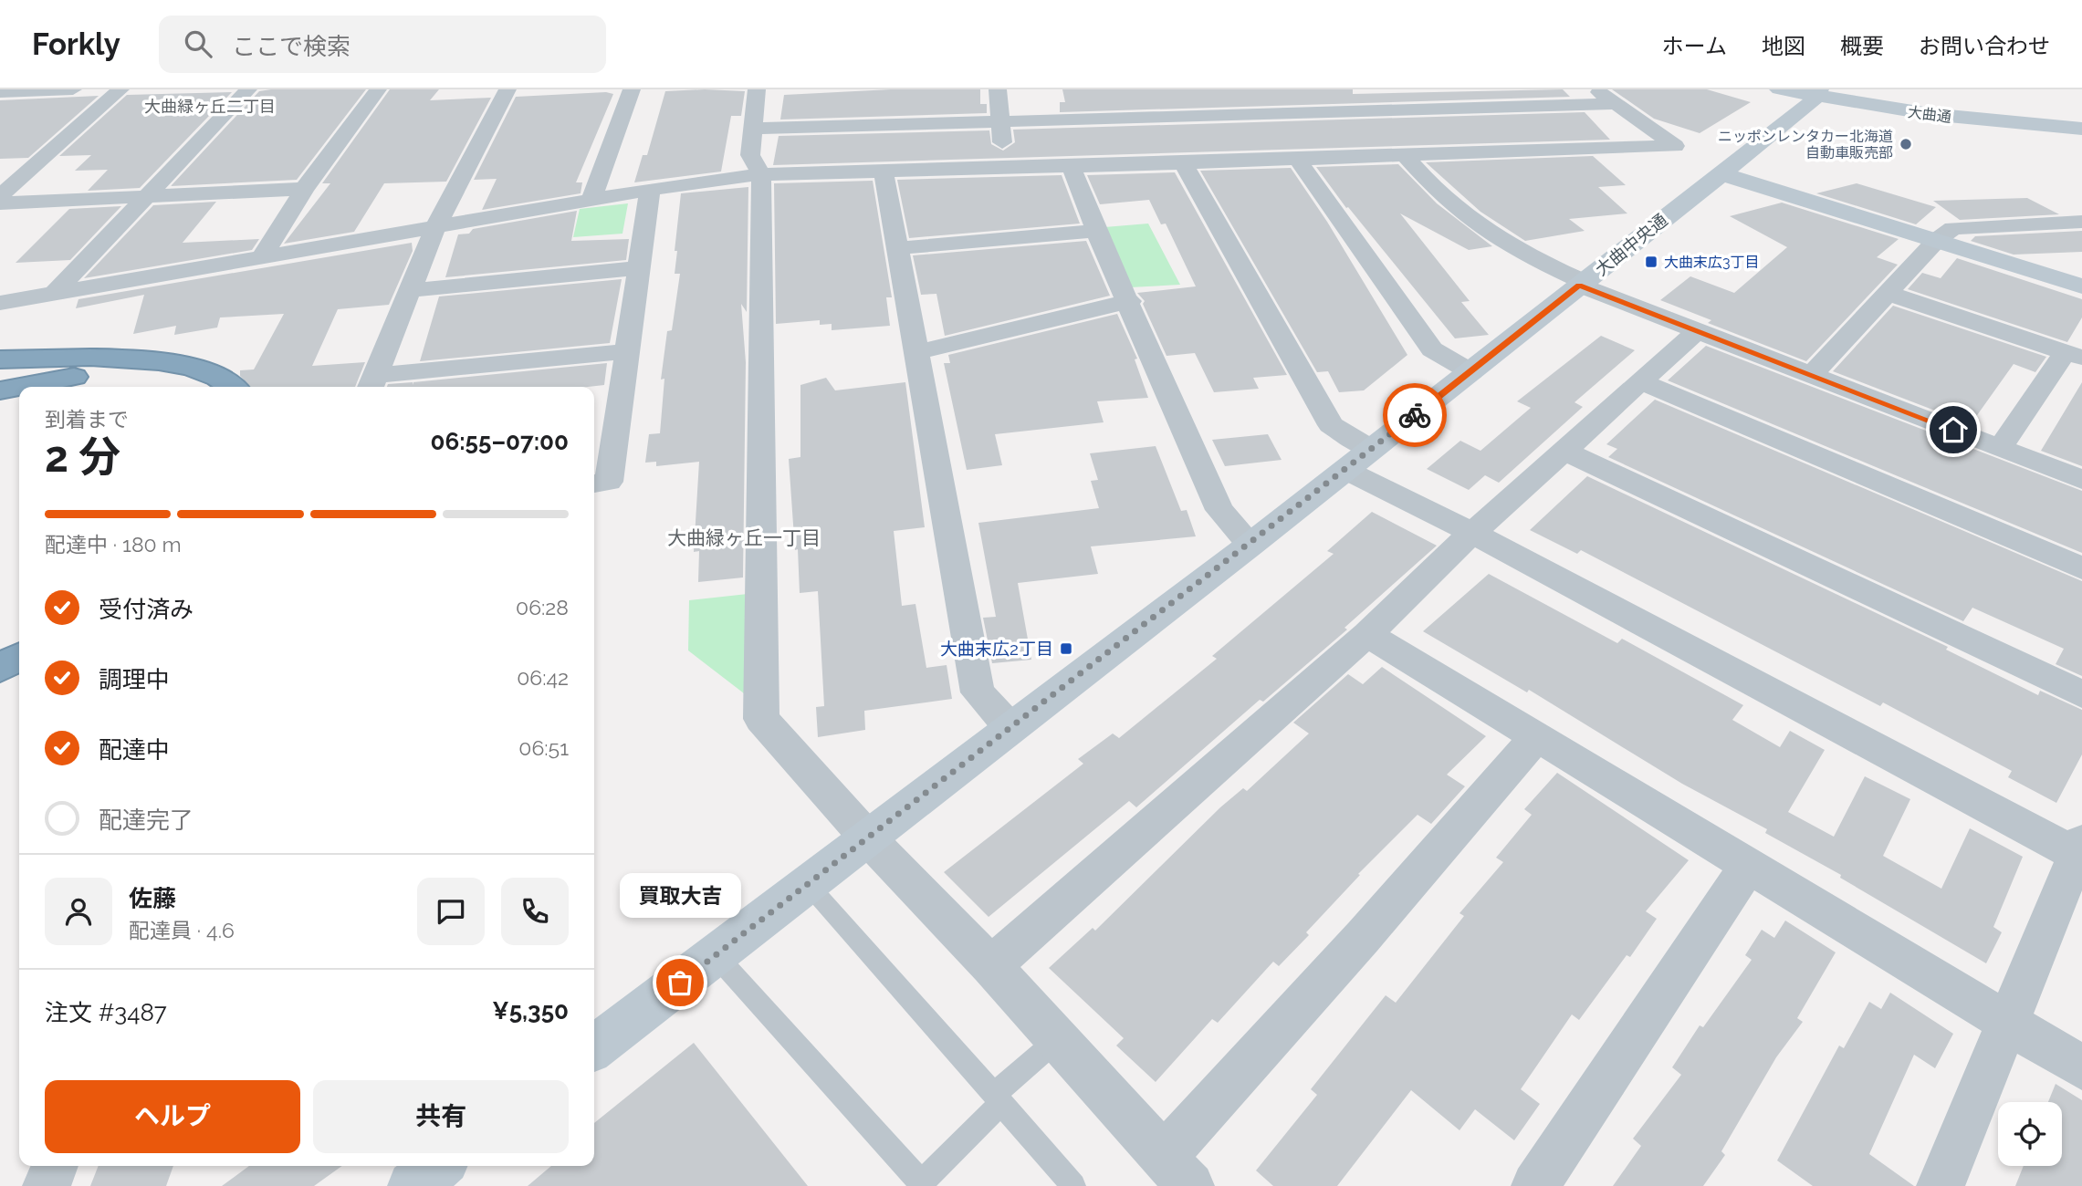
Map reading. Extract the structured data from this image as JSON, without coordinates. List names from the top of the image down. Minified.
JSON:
{"streets":{"main road":["大曲通","大曲中央通"]},"crossings":[["大曲通","大曲中央通"]],"districts":["大曲緑ヶ丘二丁目","大曲緑ヶ丘一丁目"],"places":{"other":["ニッポンレンタカー北海道 自動車販売部","買取大吉"],"transit":["大曲末広3丁目","大曲末広2丁目"]},"page":{"header":"Forkly","search":"ここで検索","nav":["ホーム","地図","概要","お問い合わせ"],"heading":["2 分","到着まで","06:55–07:00"],"panel":["佐藤","配達員 · 4.6","注文 #3487","¥5,350"],"bar":"配達中 · 180 m","list":[["受付済み","06:28"],["調理中","06:42"],["配達中","06:51"],"配達完了"],"bubble":"買取大吉","buttons":["ヘルプ","共有"]}}
